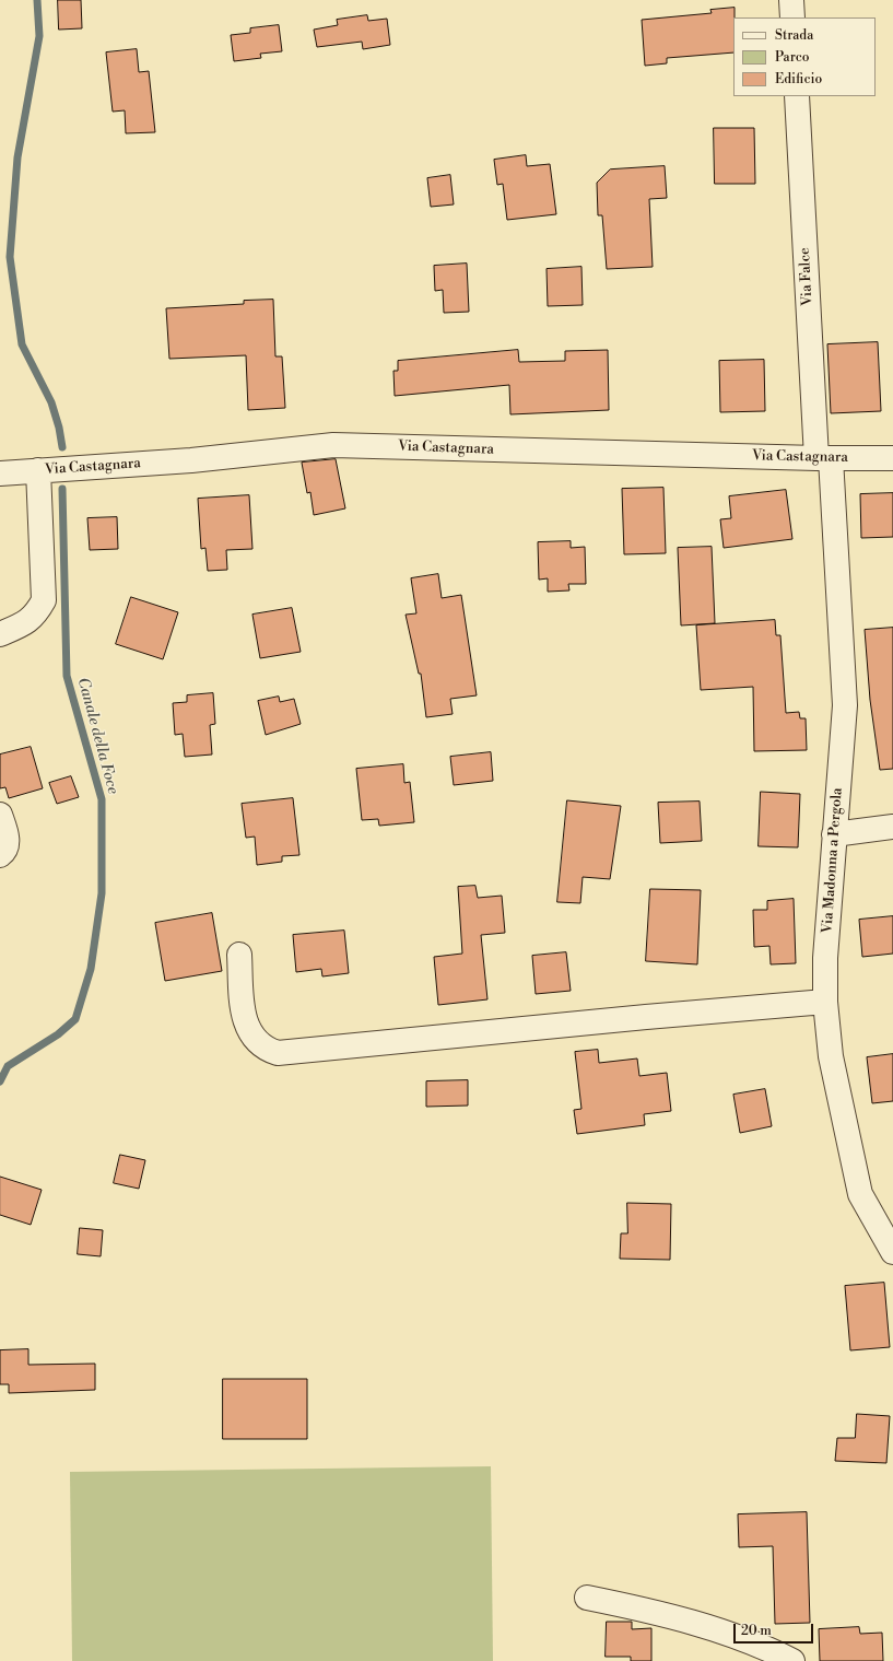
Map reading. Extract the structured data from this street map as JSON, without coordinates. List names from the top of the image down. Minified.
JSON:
{"streets":{"street":["Via Falce","Via Castagnara","Via Madonna a Pergola"]},"crossings":[["Via Falce","Via Castagnara"],["Via Falce","Via Madonna a Pergola"],["Via Castagnara","Via Madonna a Pergola"]],"water":["Canale della Foce"],"legend":["Strada","Parco","Edificio"],"scale_bar":"20 m"}
